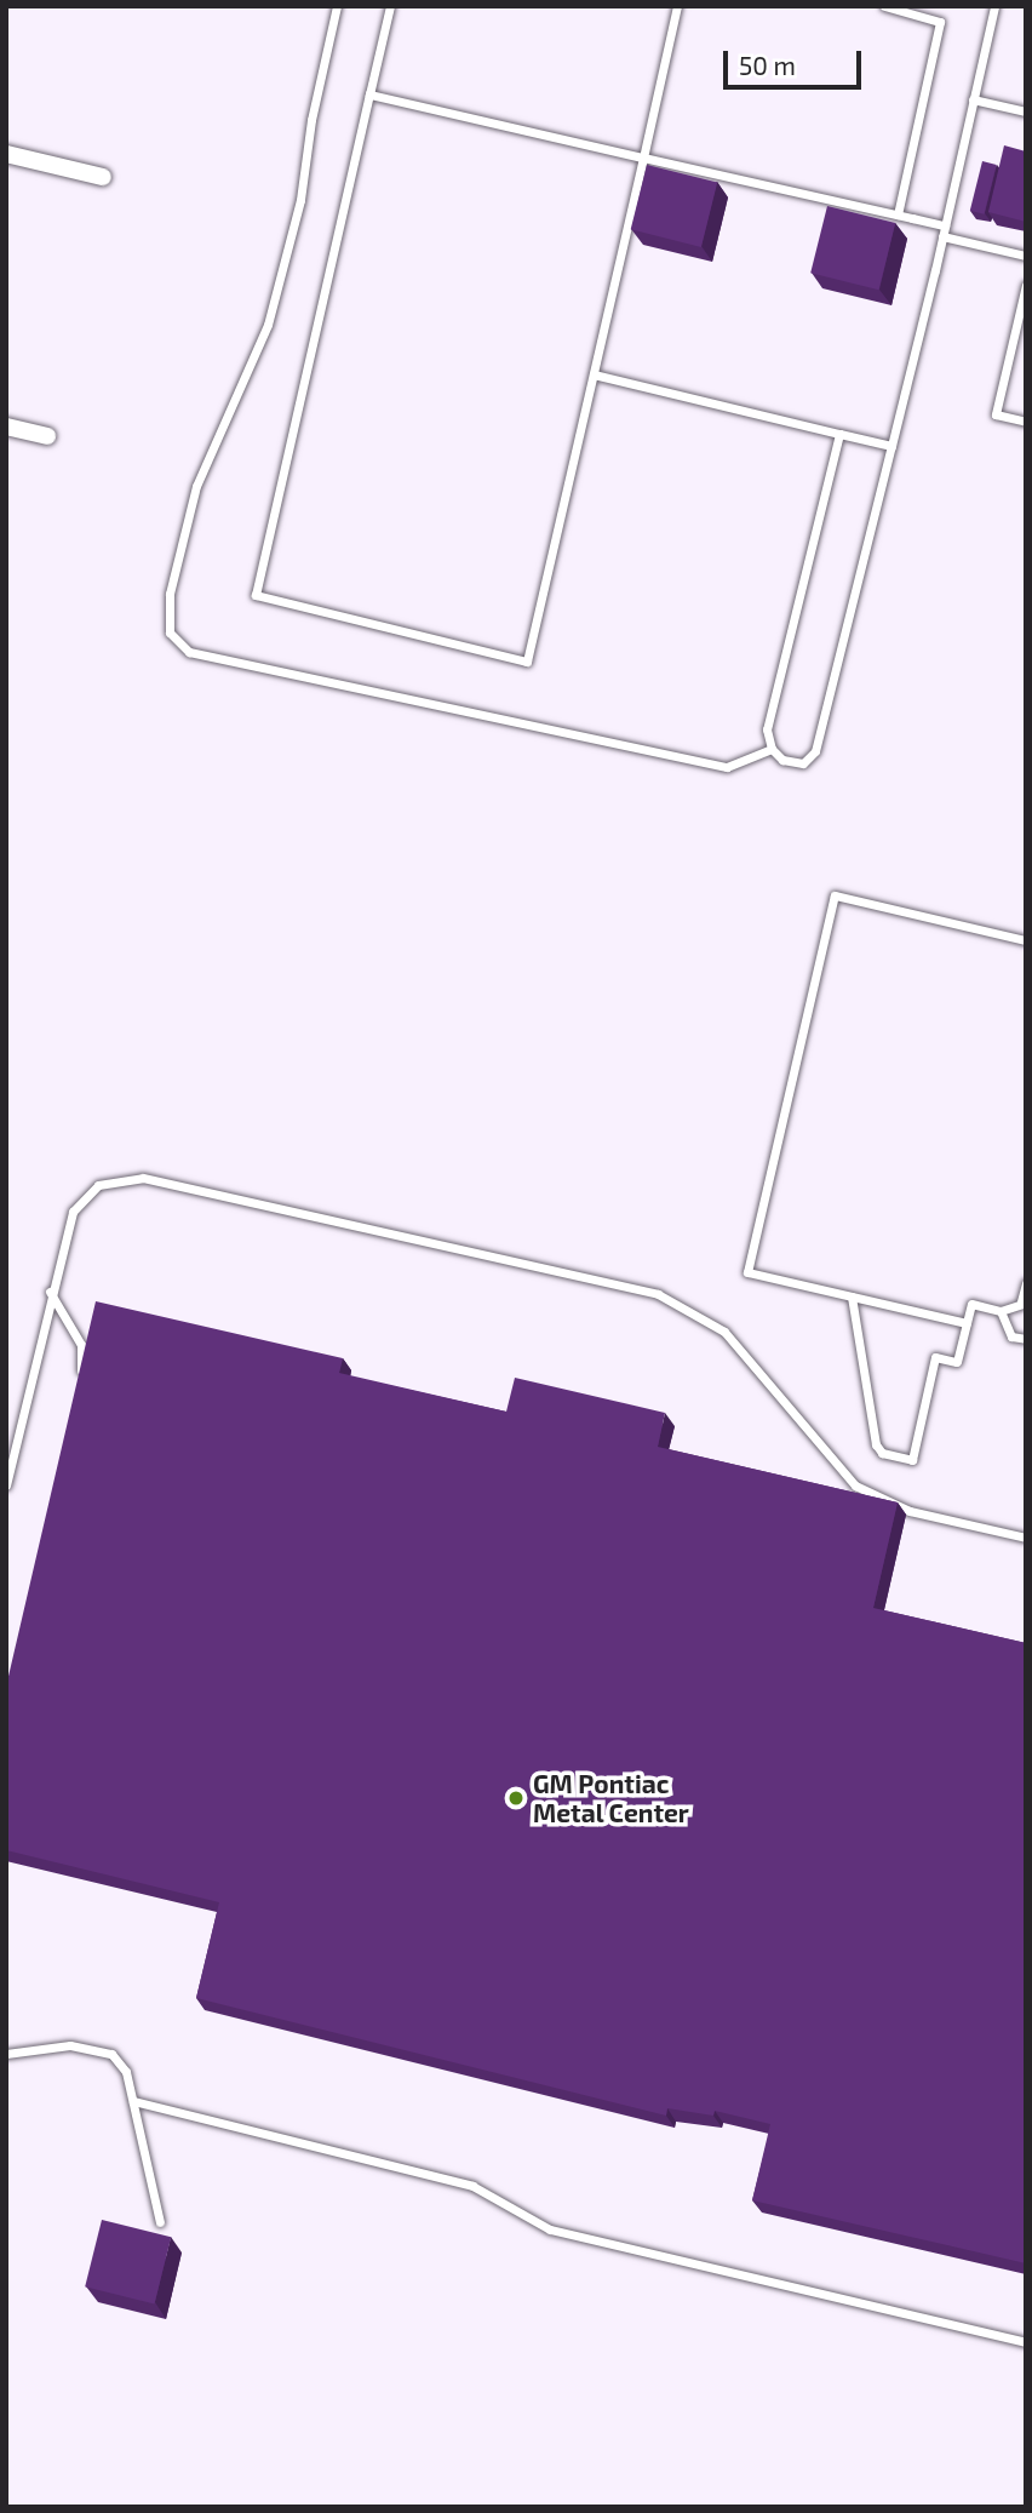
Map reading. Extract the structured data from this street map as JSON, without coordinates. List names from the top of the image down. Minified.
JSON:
{"places":["GM Pontiac Metal Center"],"scale_bar":"50 m"}
